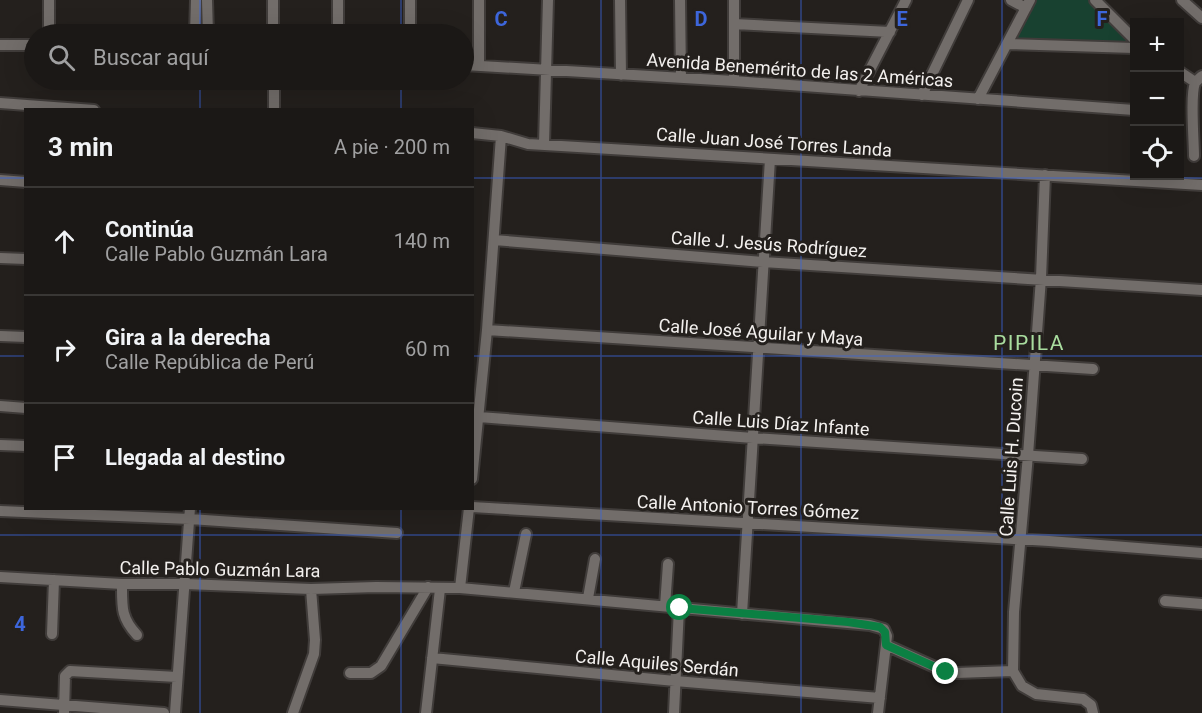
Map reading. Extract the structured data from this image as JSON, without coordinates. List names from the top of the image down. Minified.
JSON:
{"streets":{"street":["Avenida Benemérito de las 2 Américas","Calle Juan José Torres Landa","Calle J. Jesús Rodríguez","Calle José Aguilar y Maya","Calle Luis Díaz Infante","Calle Luis H. Ducoin","Calle Antonio Torres Gómez","Calle Pablo Guzmán Lara","Calle Aquiles Serdán"]},"crossings":[["Calle Juan José Torres Landa","Calle Luis H. Ducoin"],["Calle J. Jesús Rodríguez","Calle Luis H. Ducoin"],["Calle José Aguilar y Maya","Calle Luis H. Ducoin"],["Calle Luis Díaz Infante","Calle Luis H. Ducoin"],["Calle Luis H. Ducoin","Calle Antonio Torres Gómez"]],"districts":["PIPILA"],"page":{"map_buttons":["+","−"],"search":"Buscar aquí","heading":["3 min","A pie · 200 m"],"list":[["Continúa","Calle Pablo Guzmán Lara","140 m"],["Gira a la derecha","Calle República de Perú","60 m"],"Llegada al destino"]},"grid":{"columns":["C","D","E","F"],"rows":["4"]}}
